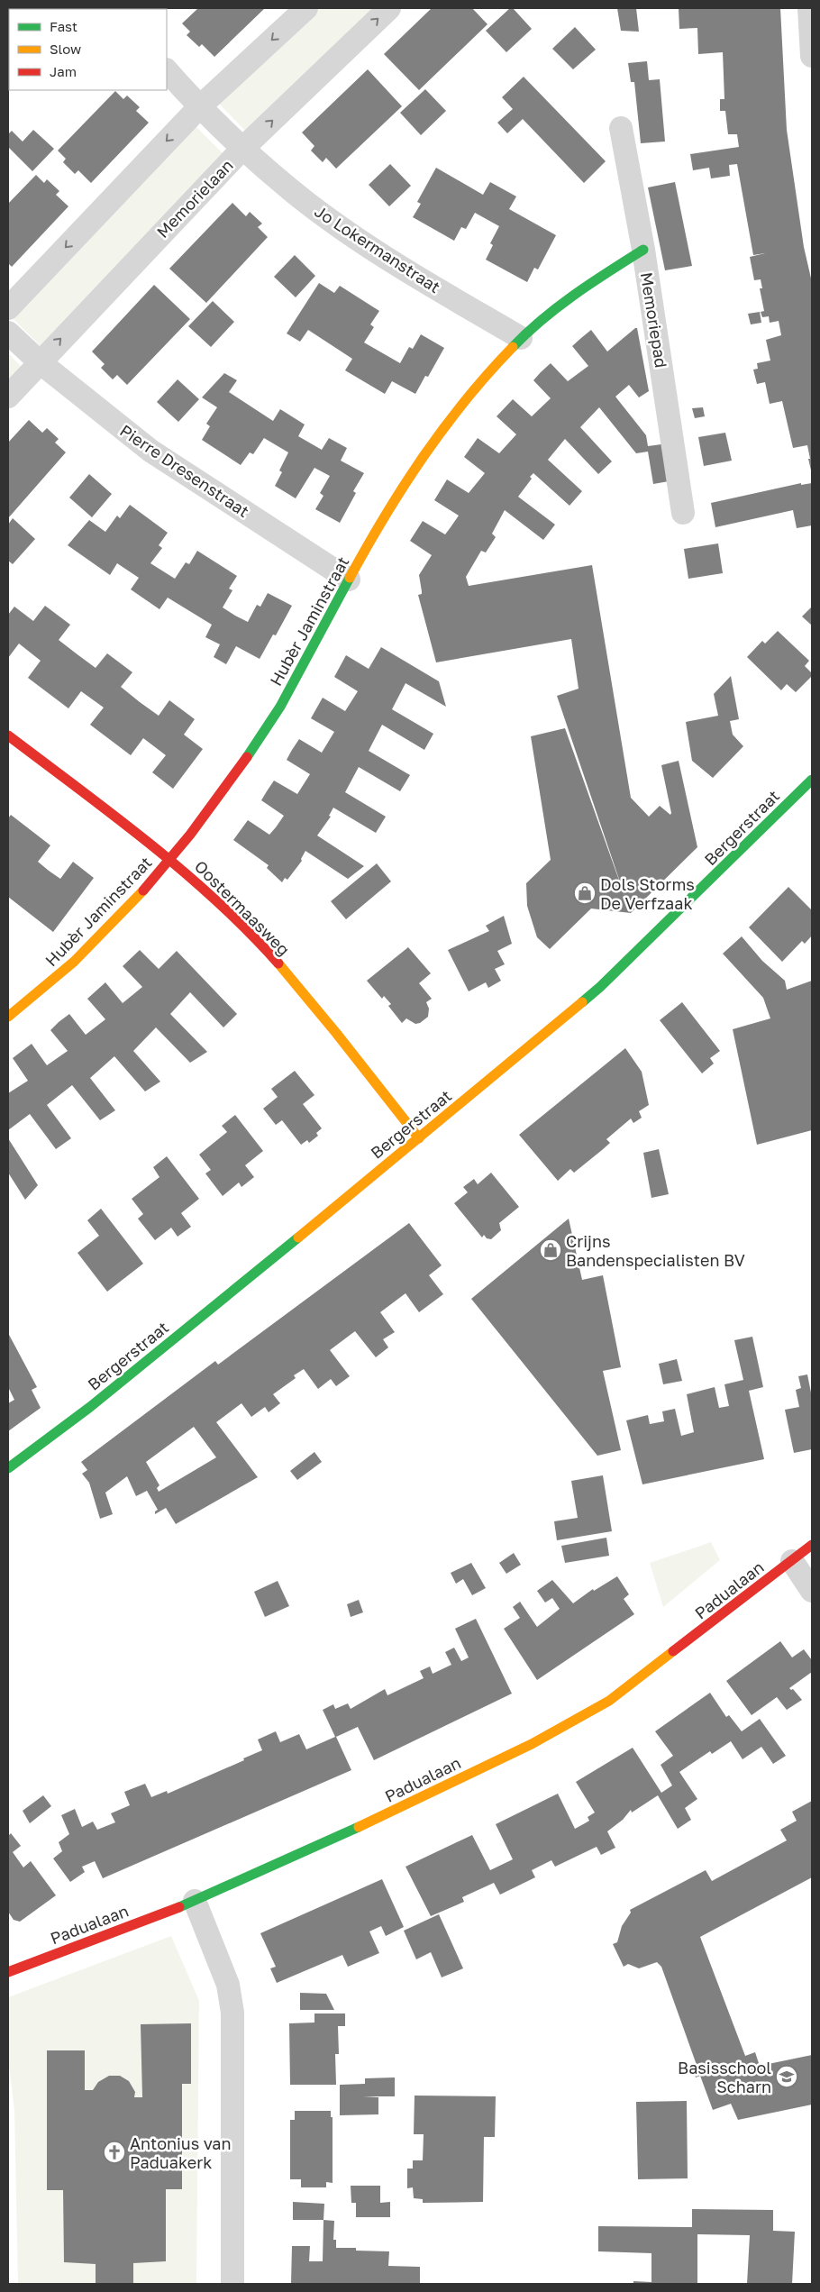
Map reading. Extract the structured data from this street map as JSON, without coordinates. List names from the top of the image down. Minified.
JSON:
{"streets":{"street":["Memorielaan","Jo Lokermanstraat","Memoriepad","Pierre Dresenstraat","Hubèr Jaminstraat","Bergerstraat","Oostermaasweg","Padualaan"]},"crossings":[["Memorielaan","Jo Lokermanstraat"],["Memorielaan","Pierre Dresenstraat"],["Jo Lokermanstraat","Hubèr Jaminstraat"],["Memoriepad","Hubèr Jaminstraat"],["Pierre Dresenstraat","Hubèr Jaminstraat"],["Hubèr Jaminstraat","Oostermaasweg"],["Bergerstraat","Oostermaasweg"]],"places":{"shop":["Dols Storms De Verfzaak","Crijns Bandenspecialisten BV"],"school or university":["Basisschool Scharn"],"church":["Antonius van Paduakerk"]},"legend":["Fast","Slow","Jam"]}
